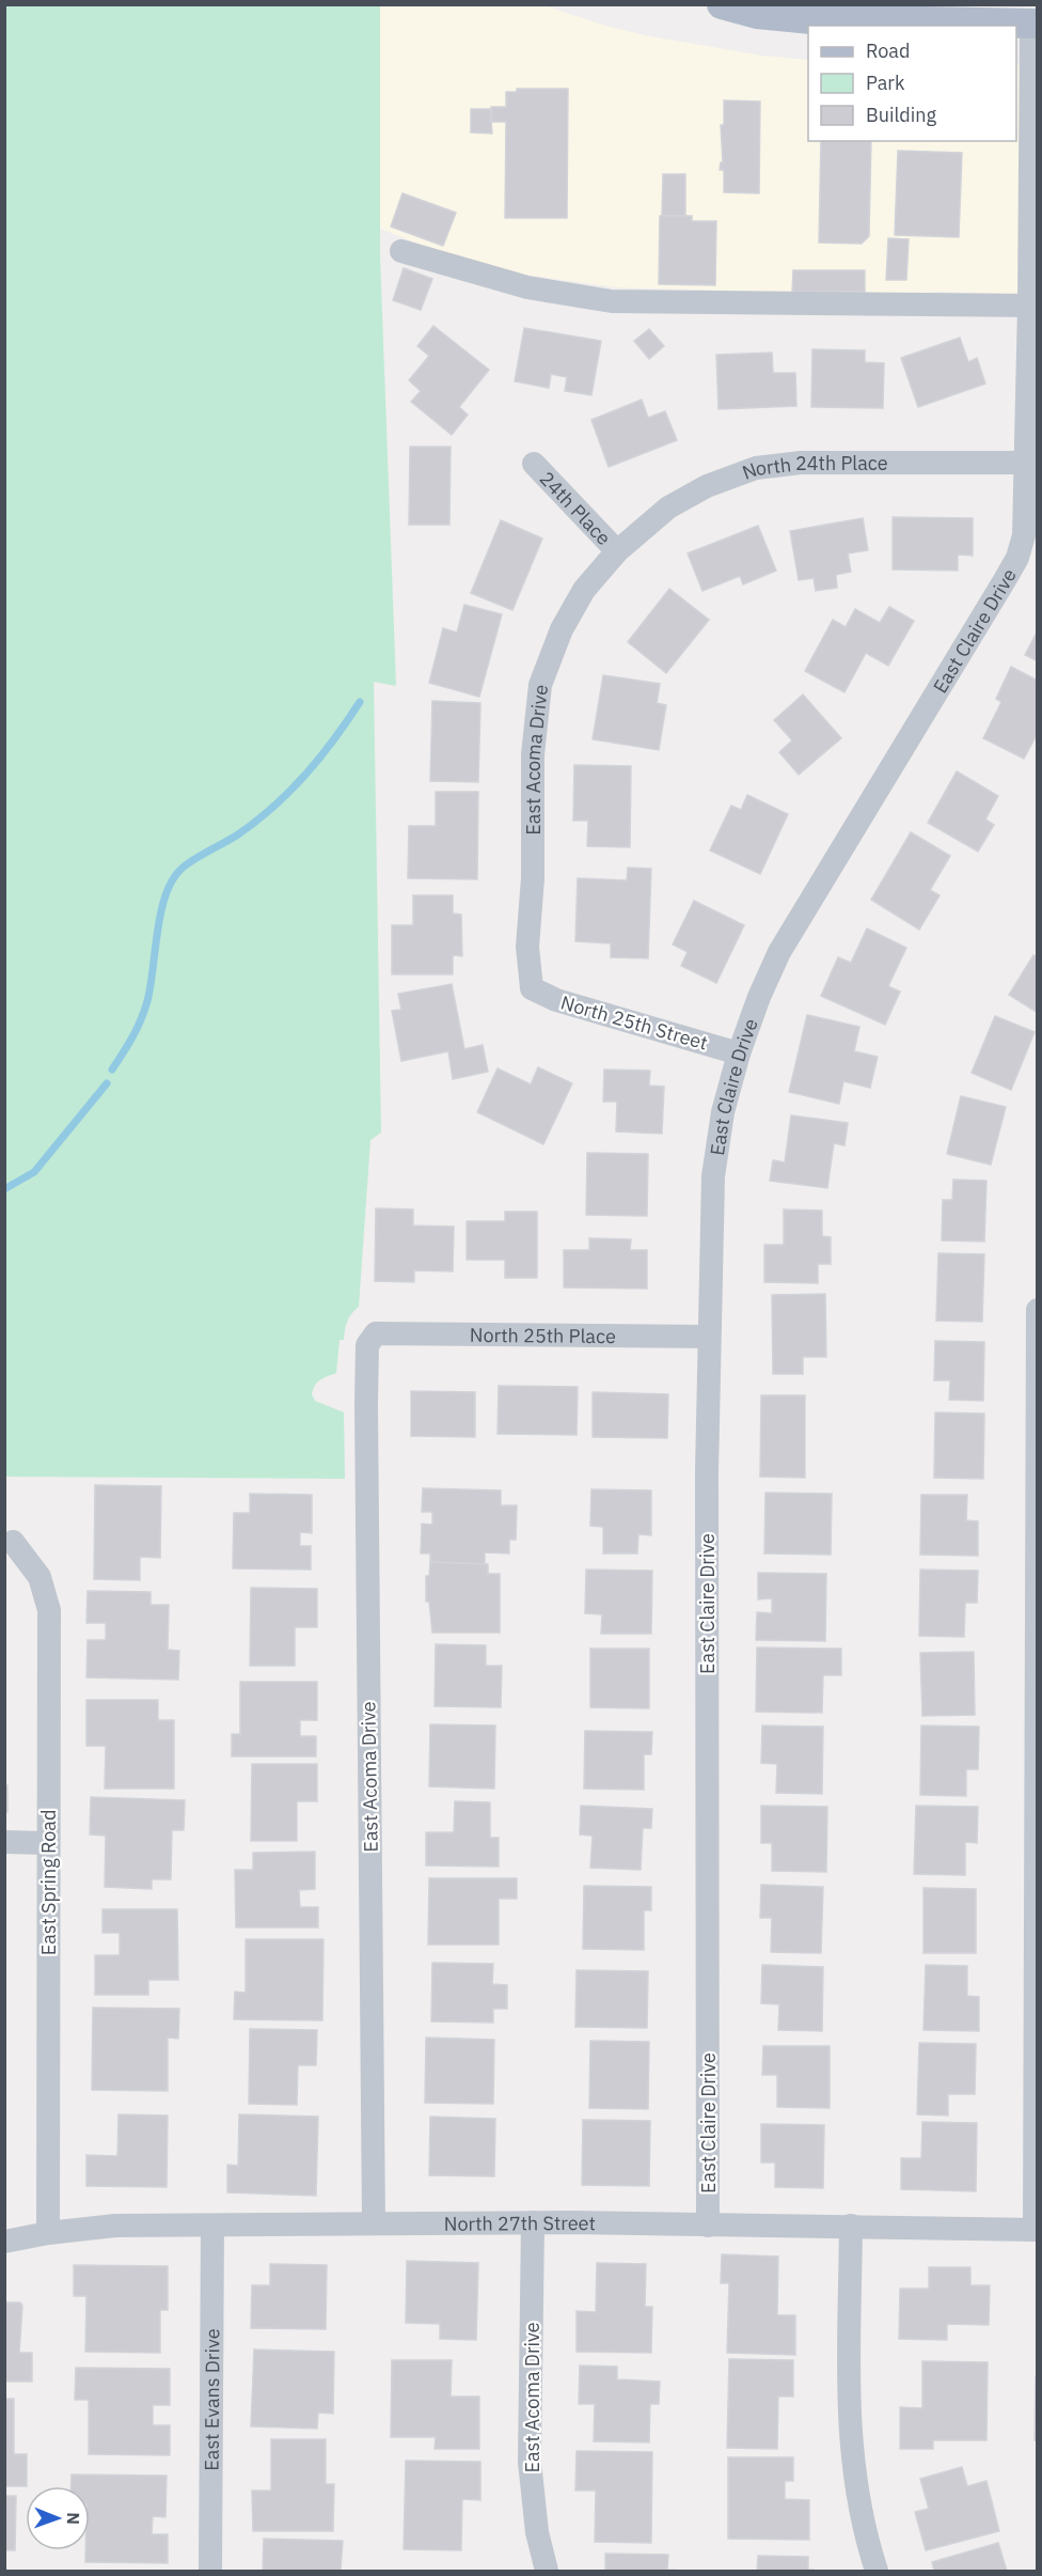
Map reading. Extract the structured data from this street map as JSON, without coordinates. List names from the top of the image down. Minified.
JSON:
{"streets":{"street":["North 24th Place","24th Place","East Claire Drive","East Acoma Drive","North 25th Street","North 25th Place","East Spring Road","North 27th Street","East Evans Drive"]},"crossings":[["North 24th Place","24th Place"],["North 24th Place","East Claire Drive"],["North 24th Place","East Acoma Drive"],["24th Place","East Acoma Drive"],["East Claire Drive","North 25th Street"],["East Claire Drive","North 25th Place"],["East Claire Drive","North 27th Street"],["East Acoma Drive","North 25th Street"],["East Acoma Drive","North 25th Place"],["East Acoma Drive","North 27th Street"],["East Spring Road","North 27th Street"],["North 27th Street","East Evans Drive"]],"legend":["Road","Park","Building"],"north":"right"}
